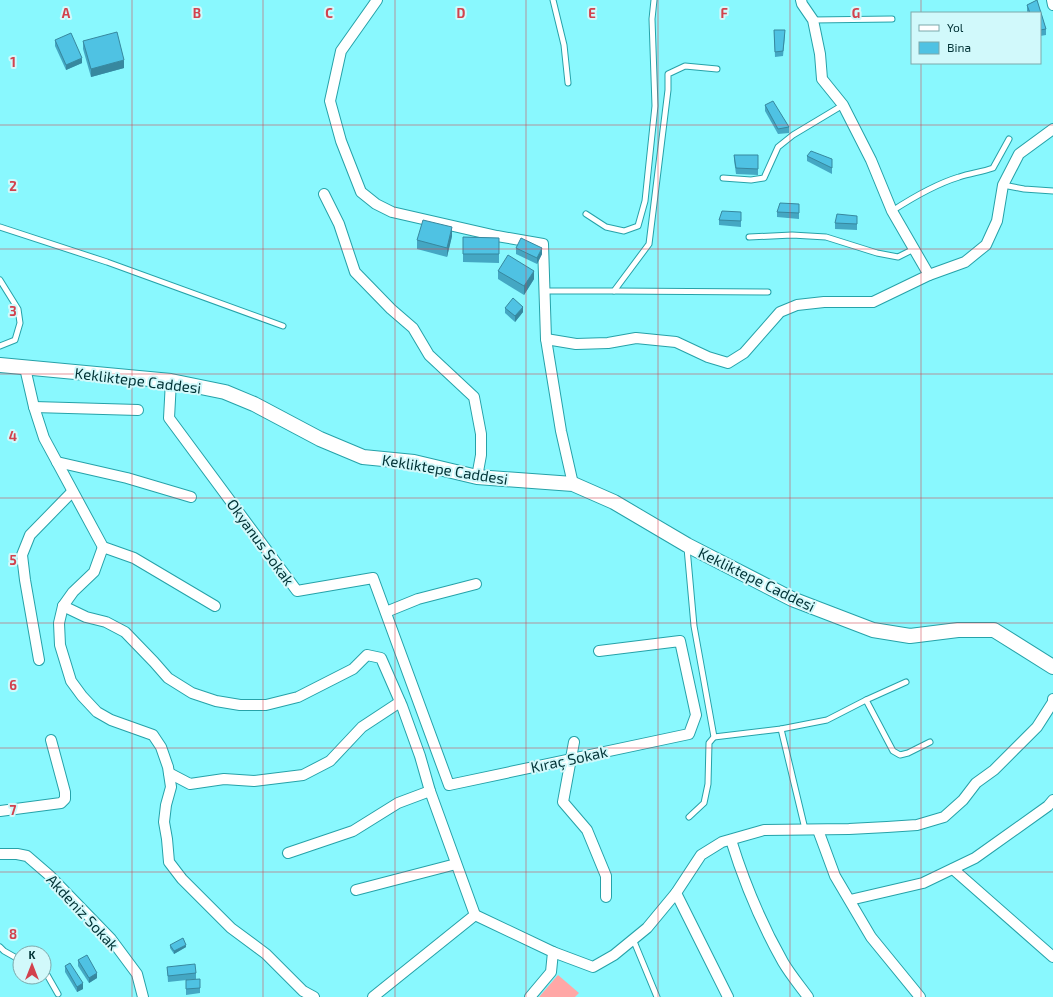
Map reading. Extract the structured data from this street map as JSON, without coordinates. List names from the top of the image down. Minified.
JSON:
{"streets":{"street":["Kekliktepe Caddesi","Okyanus Sokak","Kıraç Sokak","Akdeniz Sokak"]},"crossings":[["Kekliktepe Caddesi","Okyanus Sokak"],["Okyanus Sokak","Kıraç Sokak"]],"legend":["Yol","Bina"],"north":"top","grid":{"columns":["A","B","C","D","E","F","G"],"rows":["1","2","3","4","5","6","7","8"]}}
